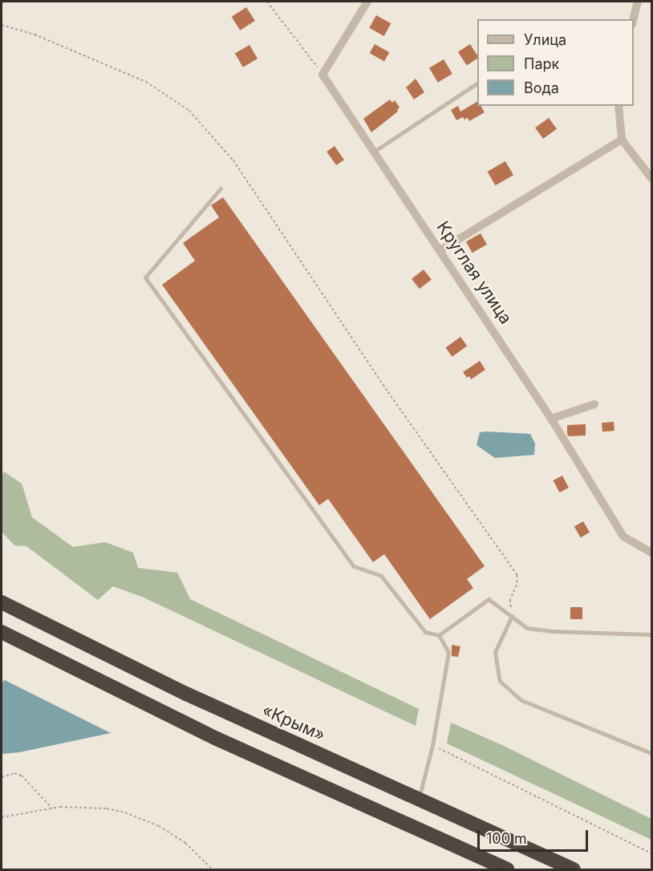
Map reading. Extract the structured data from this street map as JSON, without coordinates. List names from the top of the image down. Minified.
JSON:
{"streets":{"highway":["«Крым»"],"street":["Круглая улица"]},"legend":["Улица","Парк","Вода"],"scale_bar":"100 m"}
